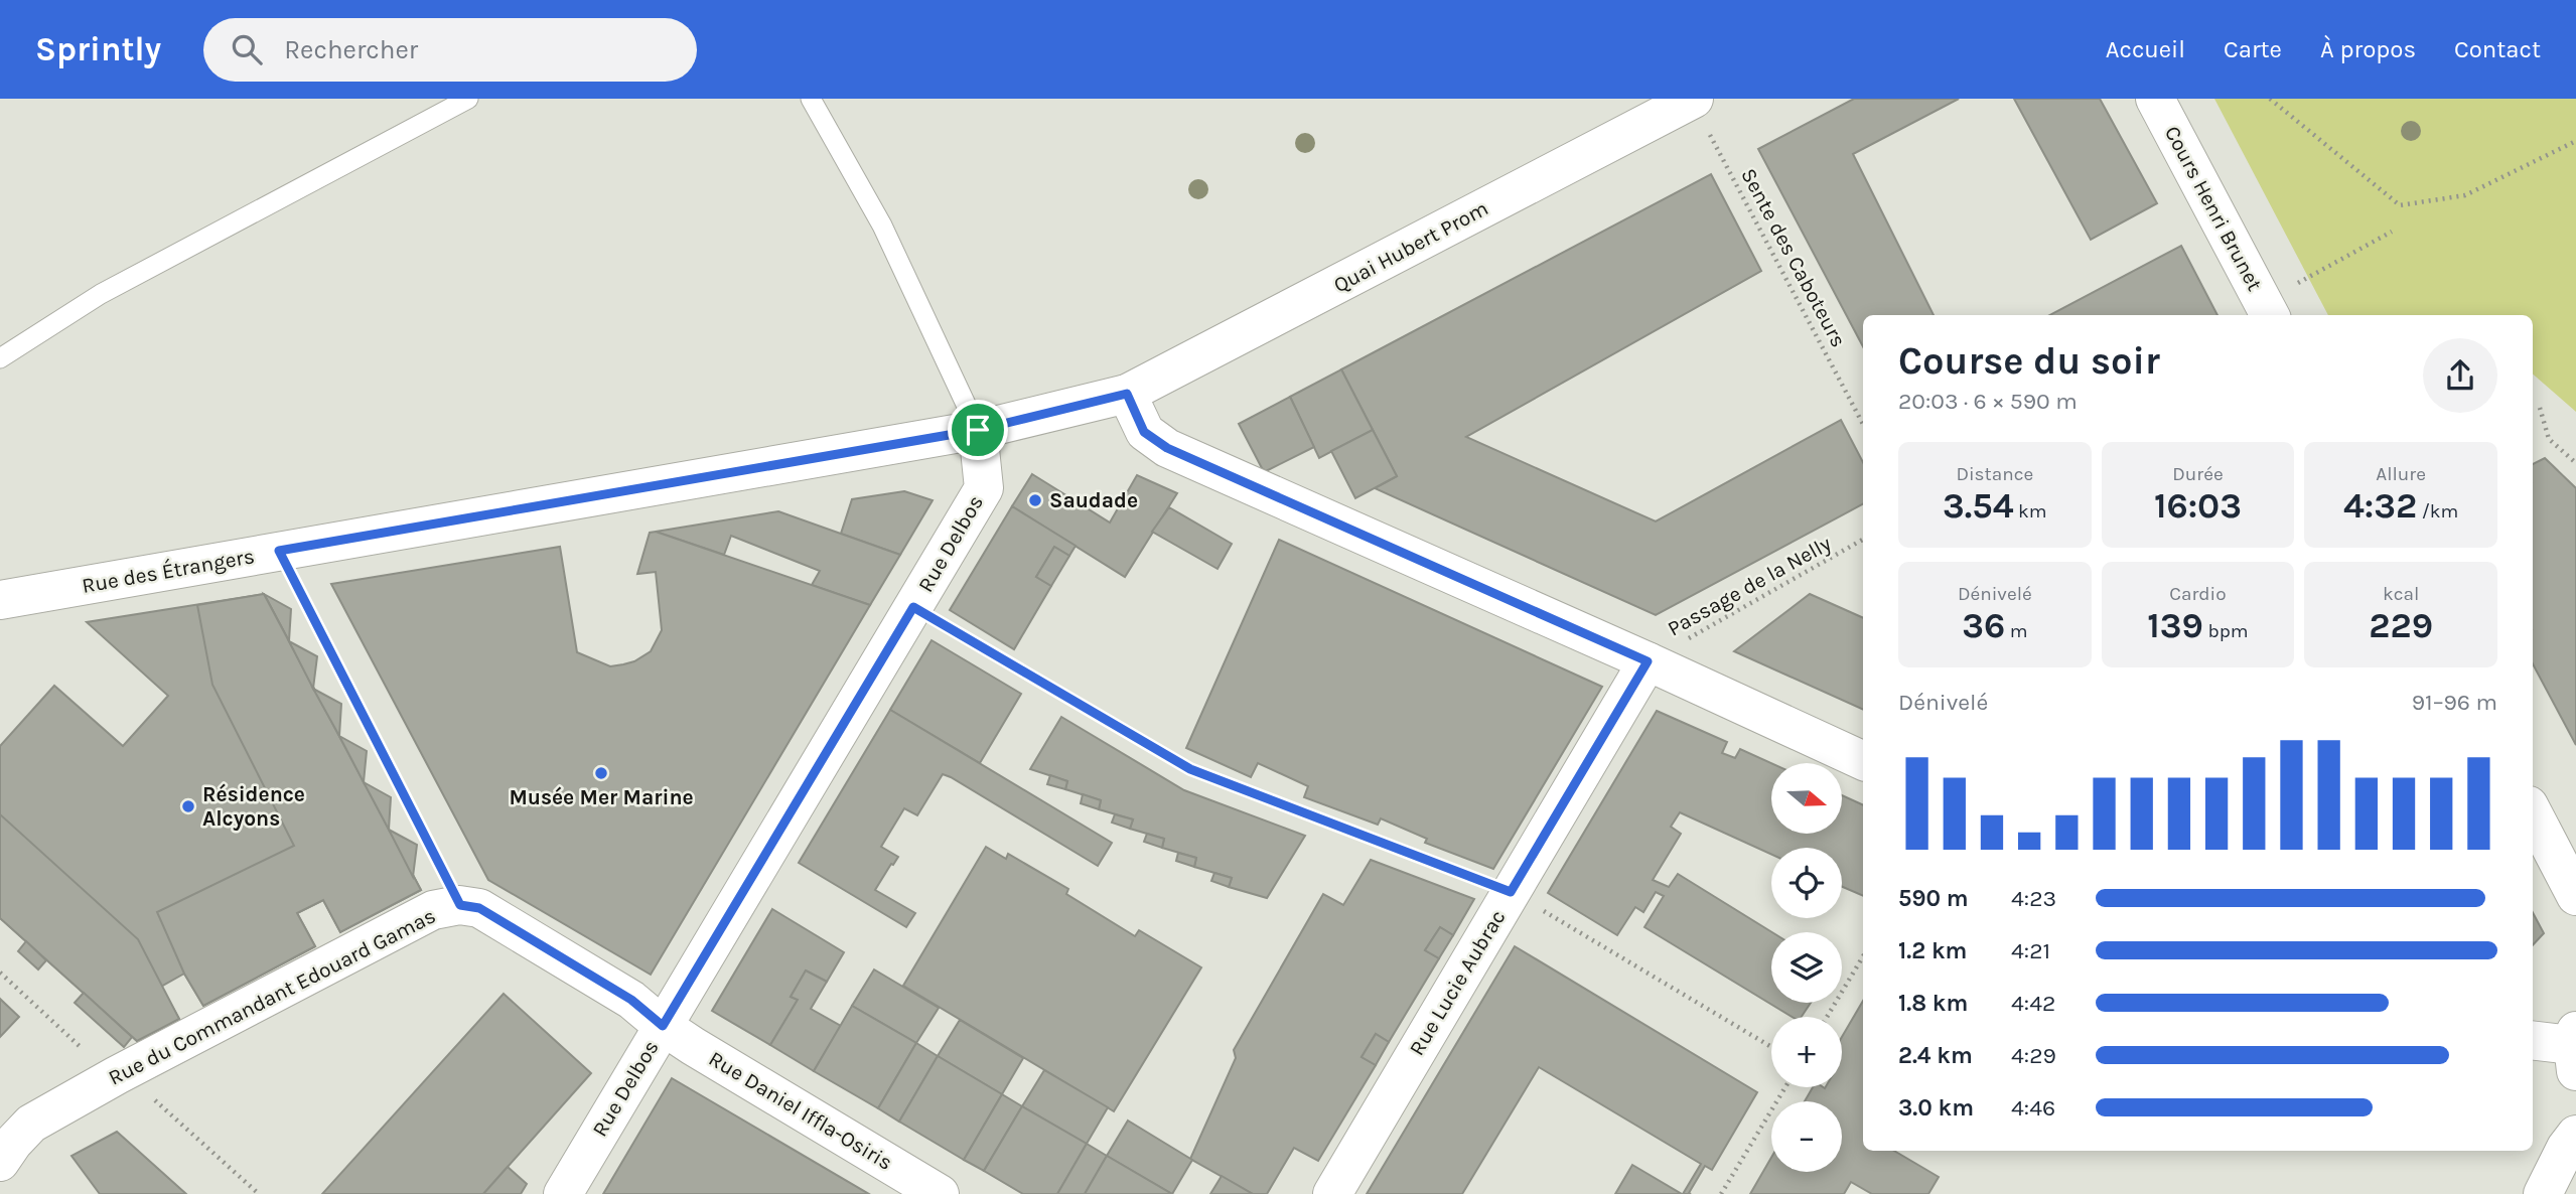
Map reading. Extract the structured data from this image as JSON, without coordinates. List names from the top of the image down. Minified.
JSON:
{"streets":{"street":["Cours Henri Brunet","Quai Hubert Prom","Rue Delbos","Rue des Étrangers","Rue Lucie Aubrac","Rue du Commandant Edouard Gamas","Rue Daniel Iffla-Osiris"],"path":["Sente des Caboteurs","Passage de la Nelly"]},"crossings":[["Quai Hubert Prom","Sente des Caboteurs"],["Quai Hubert Prom","Rue des Étrangers"],["Rue Delbos","Rue des Étrangers"],["Rue Delbos","Rue du Commandant Edouard Gamas"],["Rue Delbos","Rue Daniel Iffla-Osiris"],["Passage de la Nelly","Rue Lucie Aubrac"],["Rue du Commandant Edouard Gamas","Rue Daniel Iffla-Osiris"]],"places":["Saudade","Musée Mer Marine","Résidence Alcyons"],"north":"right","page":{"header":"Sprintly","search":"Rechercher","nav":["Accueil","Carte","À propos","Contact"],"heading":["Course du soir","20:03 · 6 × 590 m"],"stats":[["Distance","3.54 km"],["Durée","16:03"],["Allure","4:32 /km"],["Dénivelé","36 m"],["Cardio","139 bpm"],["kcal","229"]],"chart":["Dénivelé","91–96 m"],"map_buttons":["+","−"],"list":[{"name":"590 m","note":"4:23"},{"name":"1.2 km","note":"4:21"},{"name":"1.8 km","note":"4:42"},{"name":"2.4 km","note":"4:29"},{"name":"3.0 km","note":"4:46"}]}}
